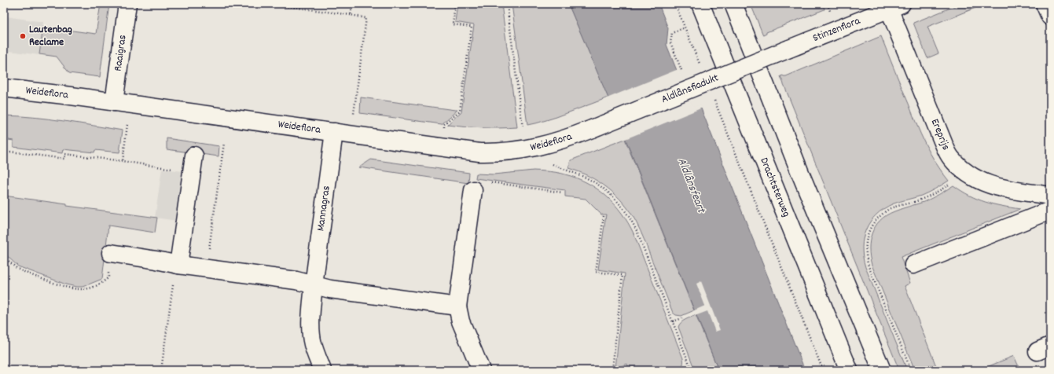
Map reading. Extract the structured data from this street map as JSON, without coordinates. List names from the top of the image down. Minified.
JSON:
{"streets":{"street":["Stinzenflora","Raaigras","Aldlânsfiadukt","Weideflora","Ereprijs","Drachtsterweg","Mannagras"]},"crossings":[["Stinzenflora","Aldlânsfiadukt"],["Stinzenflora","Ereprijs"],["Raaigras","Weideflora"],["Aldlânsfiadukt","Weideflora"],["Weideflora","Mannagras"]],"water":["Aldlânsfeart"],"places":["Lautenbag Reclame"]}
